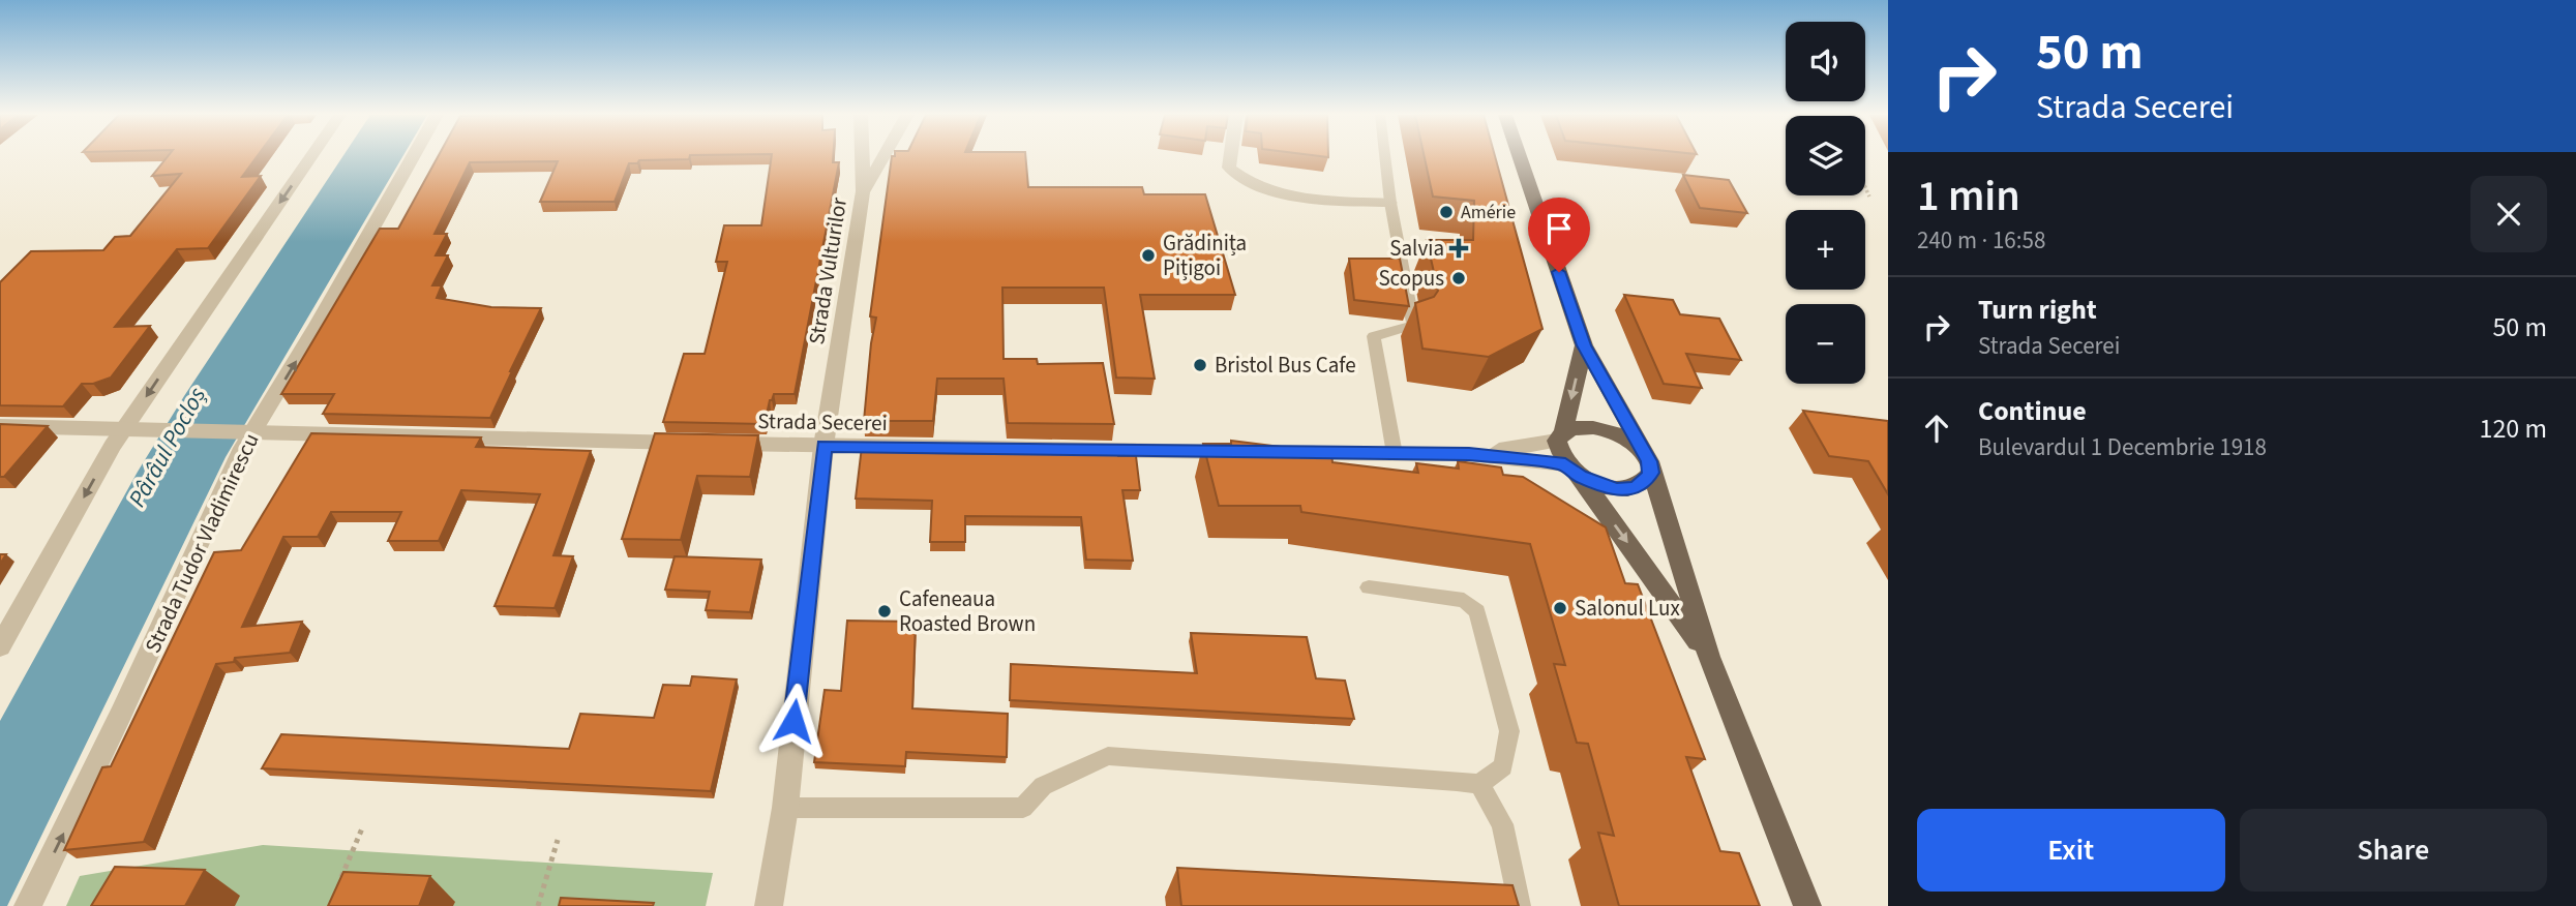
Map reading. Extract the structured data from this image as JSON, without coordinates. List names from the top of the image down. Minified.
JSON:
{"streets":{"street":["Strada Vulturilor","Strada Secerei","Strada Tudor Vladimirescu"]},"crossings":[["Strada Vulturilor","Strada Secerei"],["Strada Secerei","Strada Tudor Vladimirescu"]],"water":["Pârâul Pocloș"],"places":{"other":["Amérie","Grădinița Pițigoi","Scopus","Bristol Bus Cafe","Salonul Lux","Cafeneaua Roasted Brown"],"health":["Salvia"]},"page":{"turn":["50 m","Strada Secerei"],"map_buttons":["+","−"],"heading":["1 min","240 m · 16:58"],"list":[{"name":"Turn right","note":"Strada Secerei","value":"50 m"},{"name":"Continue","note":"Bulevardul 1 Decembrie 1918","value":"120 m"}],"buttons":["Exit","Share"]}}
